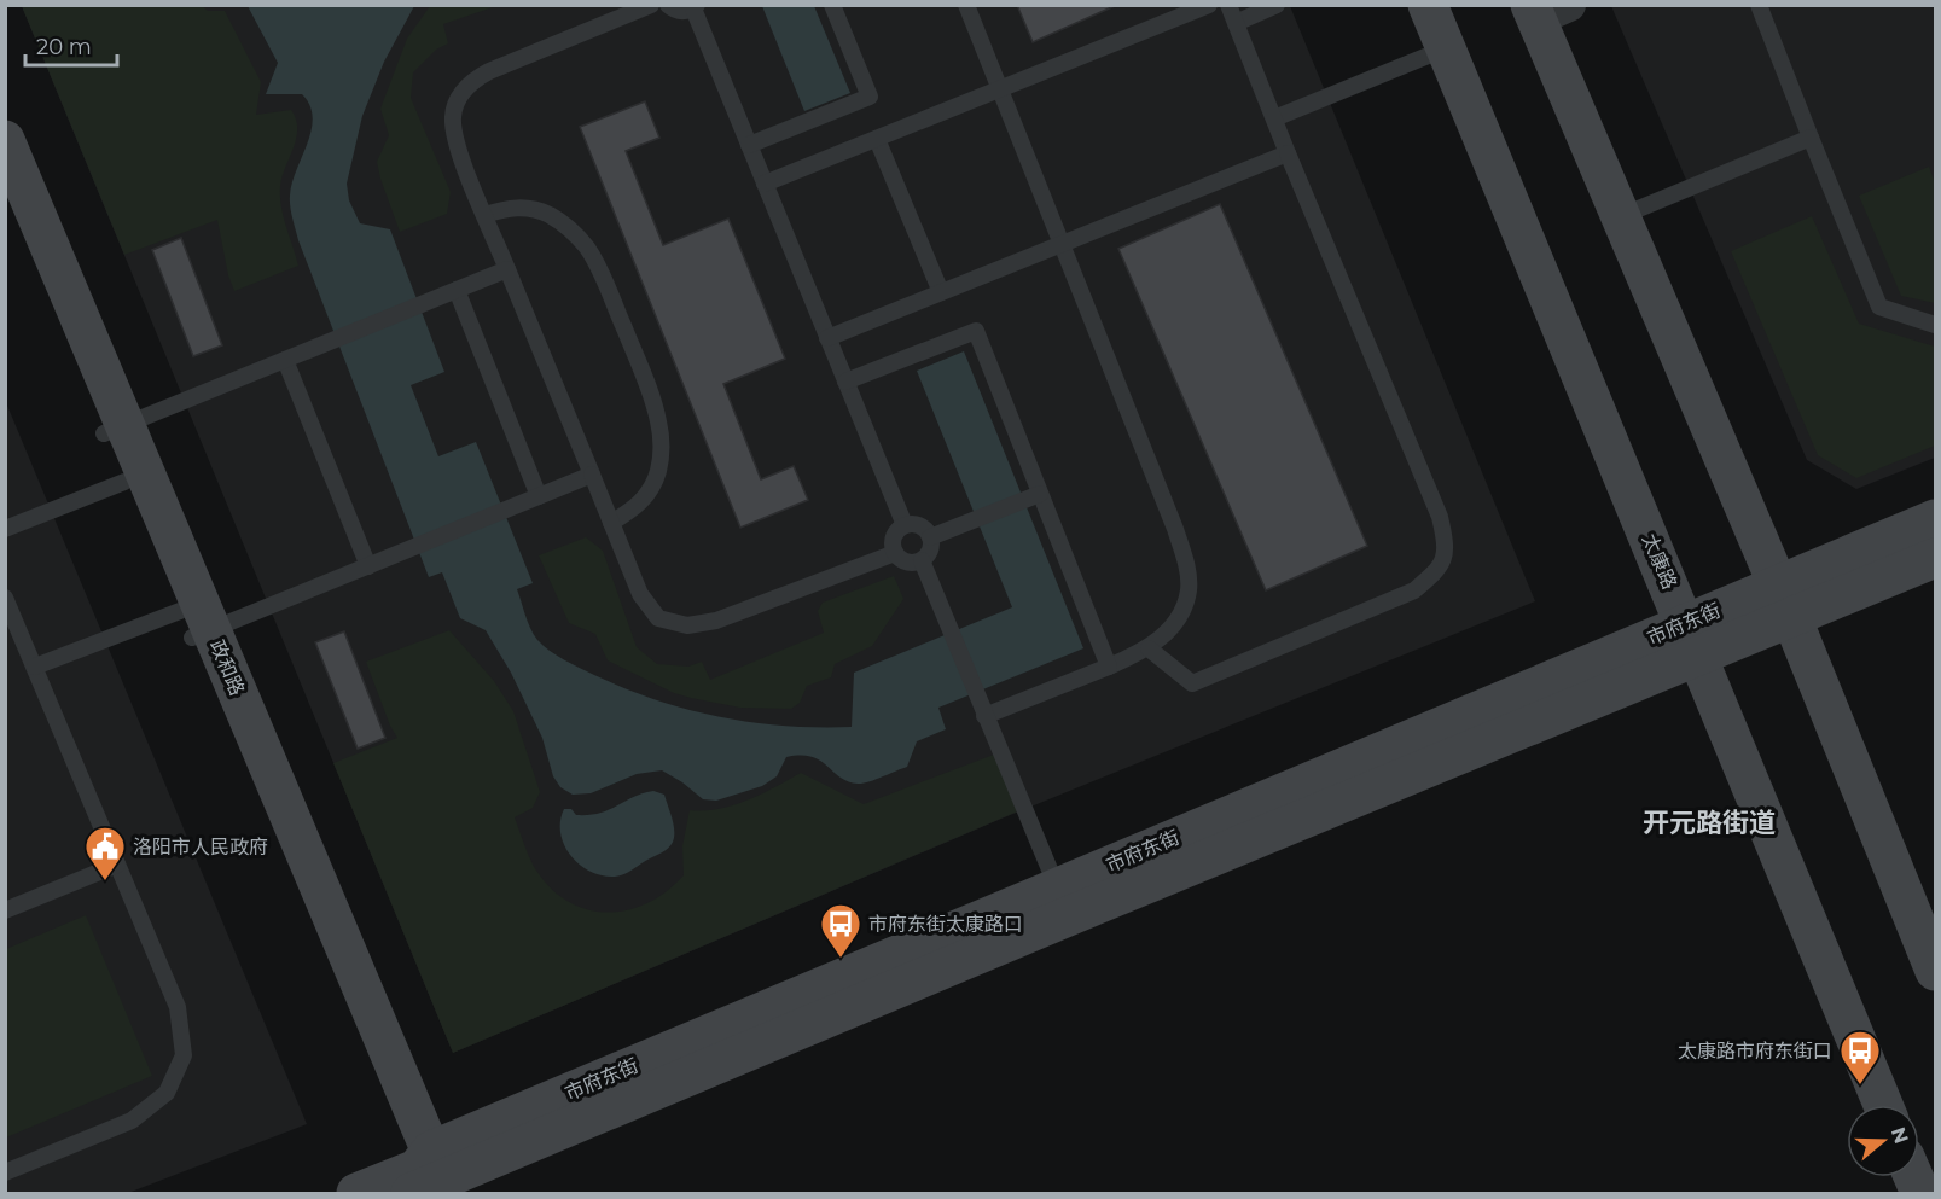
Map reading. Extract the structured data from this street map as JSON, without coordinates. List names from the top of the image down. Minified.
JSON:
{"streets":{"street":["太康路","市府东街","政和路"]},"crossings":[["太康路","市府东街"],["市府东街","政和路"]],"districts":["开元路街道"],"places":{"public building":["洛阳市人民政府"],"bus stop":["市府东街太康路口","太康路市府东街口"]},"scale_bar":"20 m","north":"right"}
